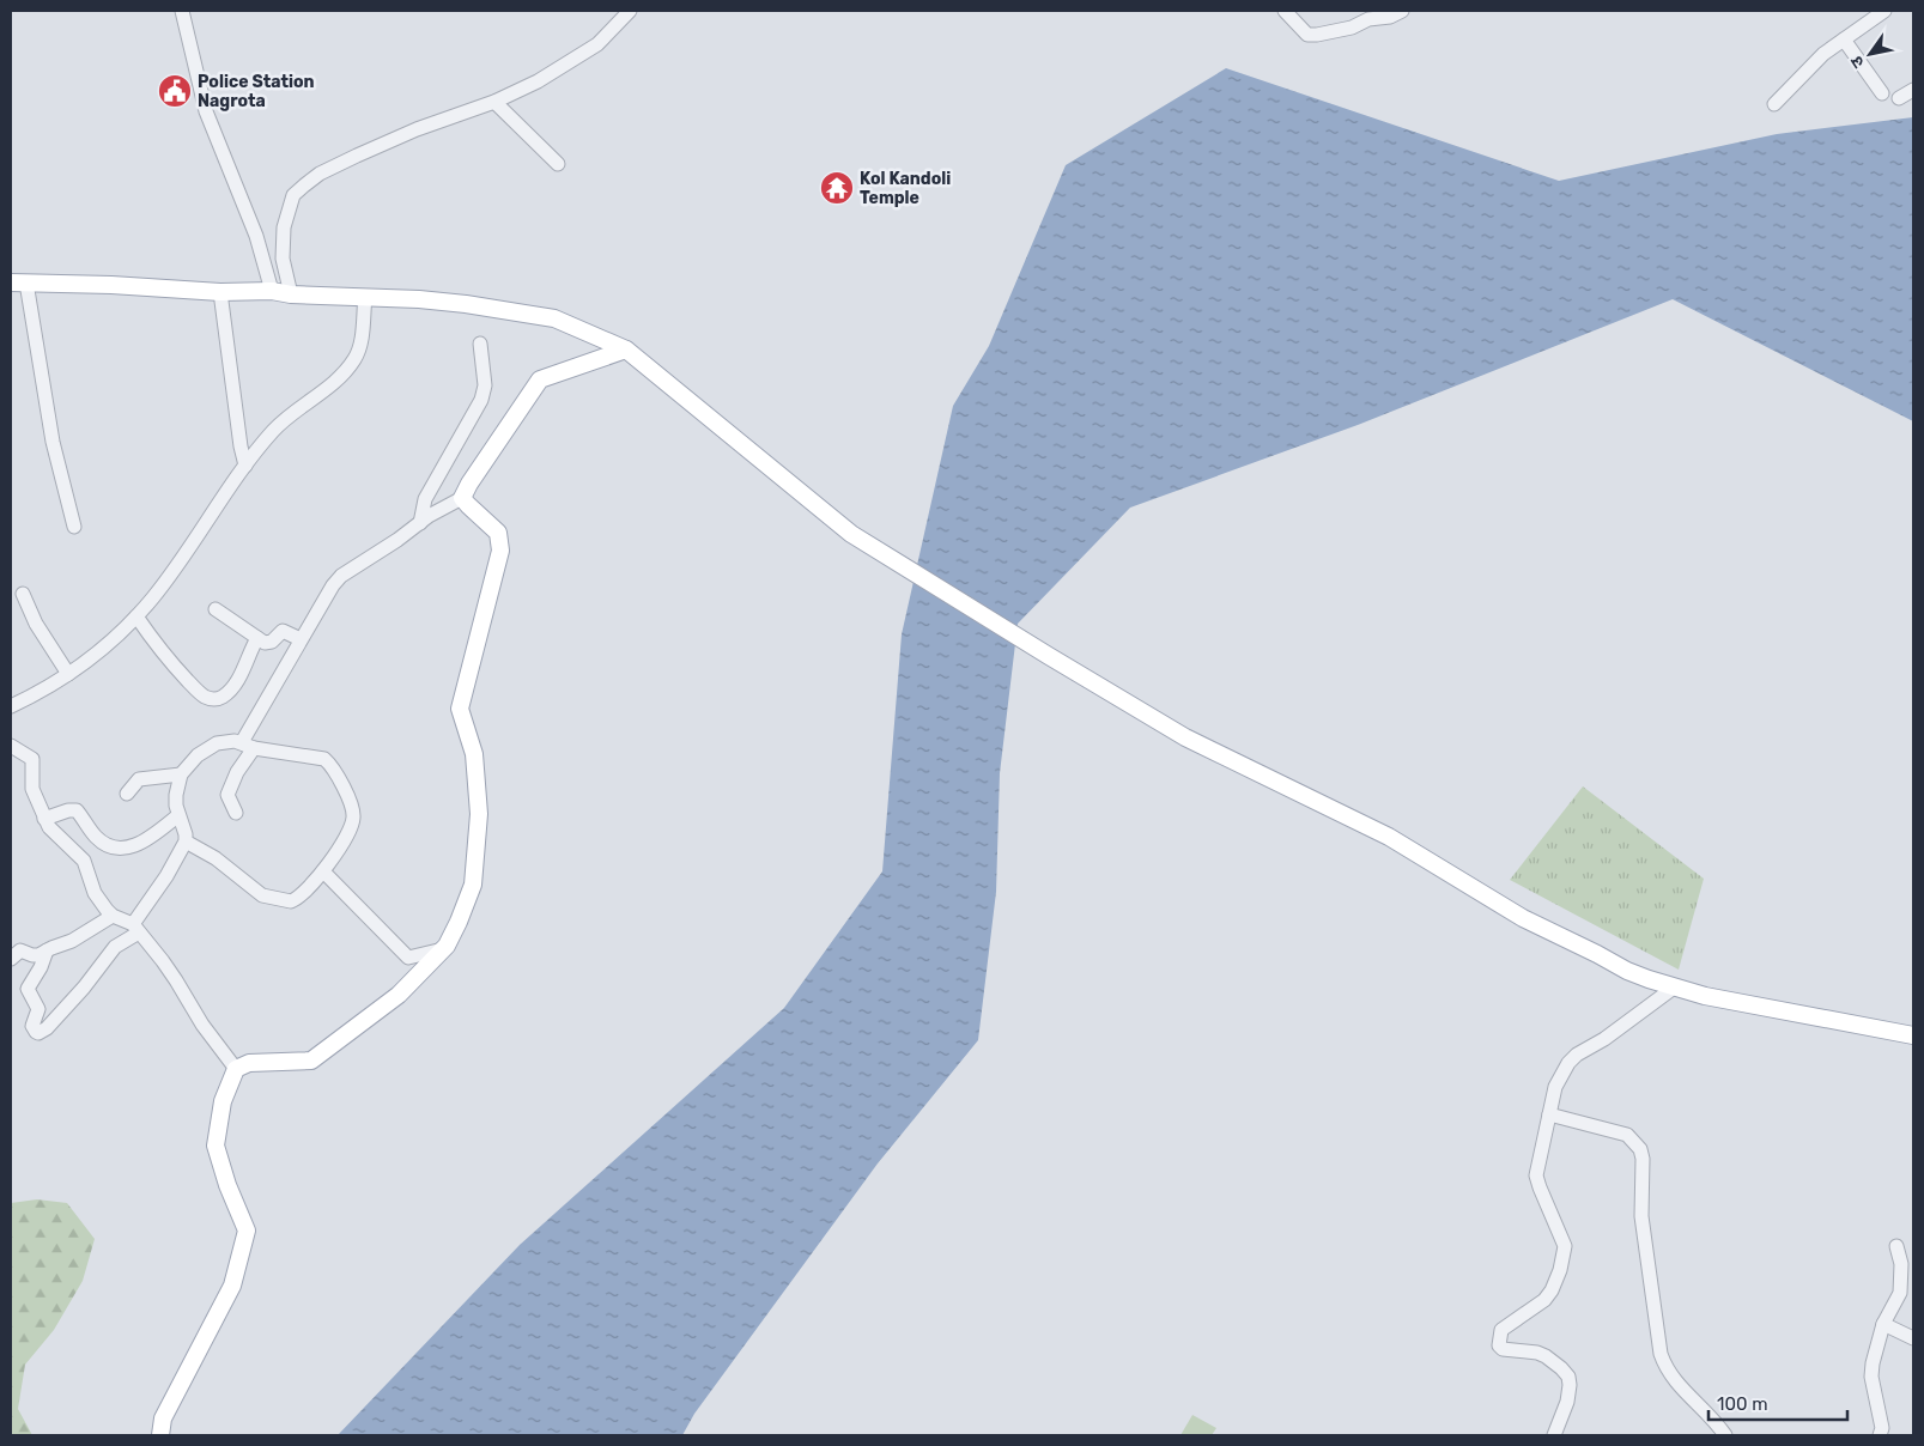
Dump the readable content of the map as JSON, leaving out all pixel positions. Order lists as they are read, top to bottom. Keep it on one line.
{"places":{"public building":["Police Station Nagrota"],"temple":["Kol Kandoli Temple"]},"scale_bar":"100 m","north":"bottom left"}
